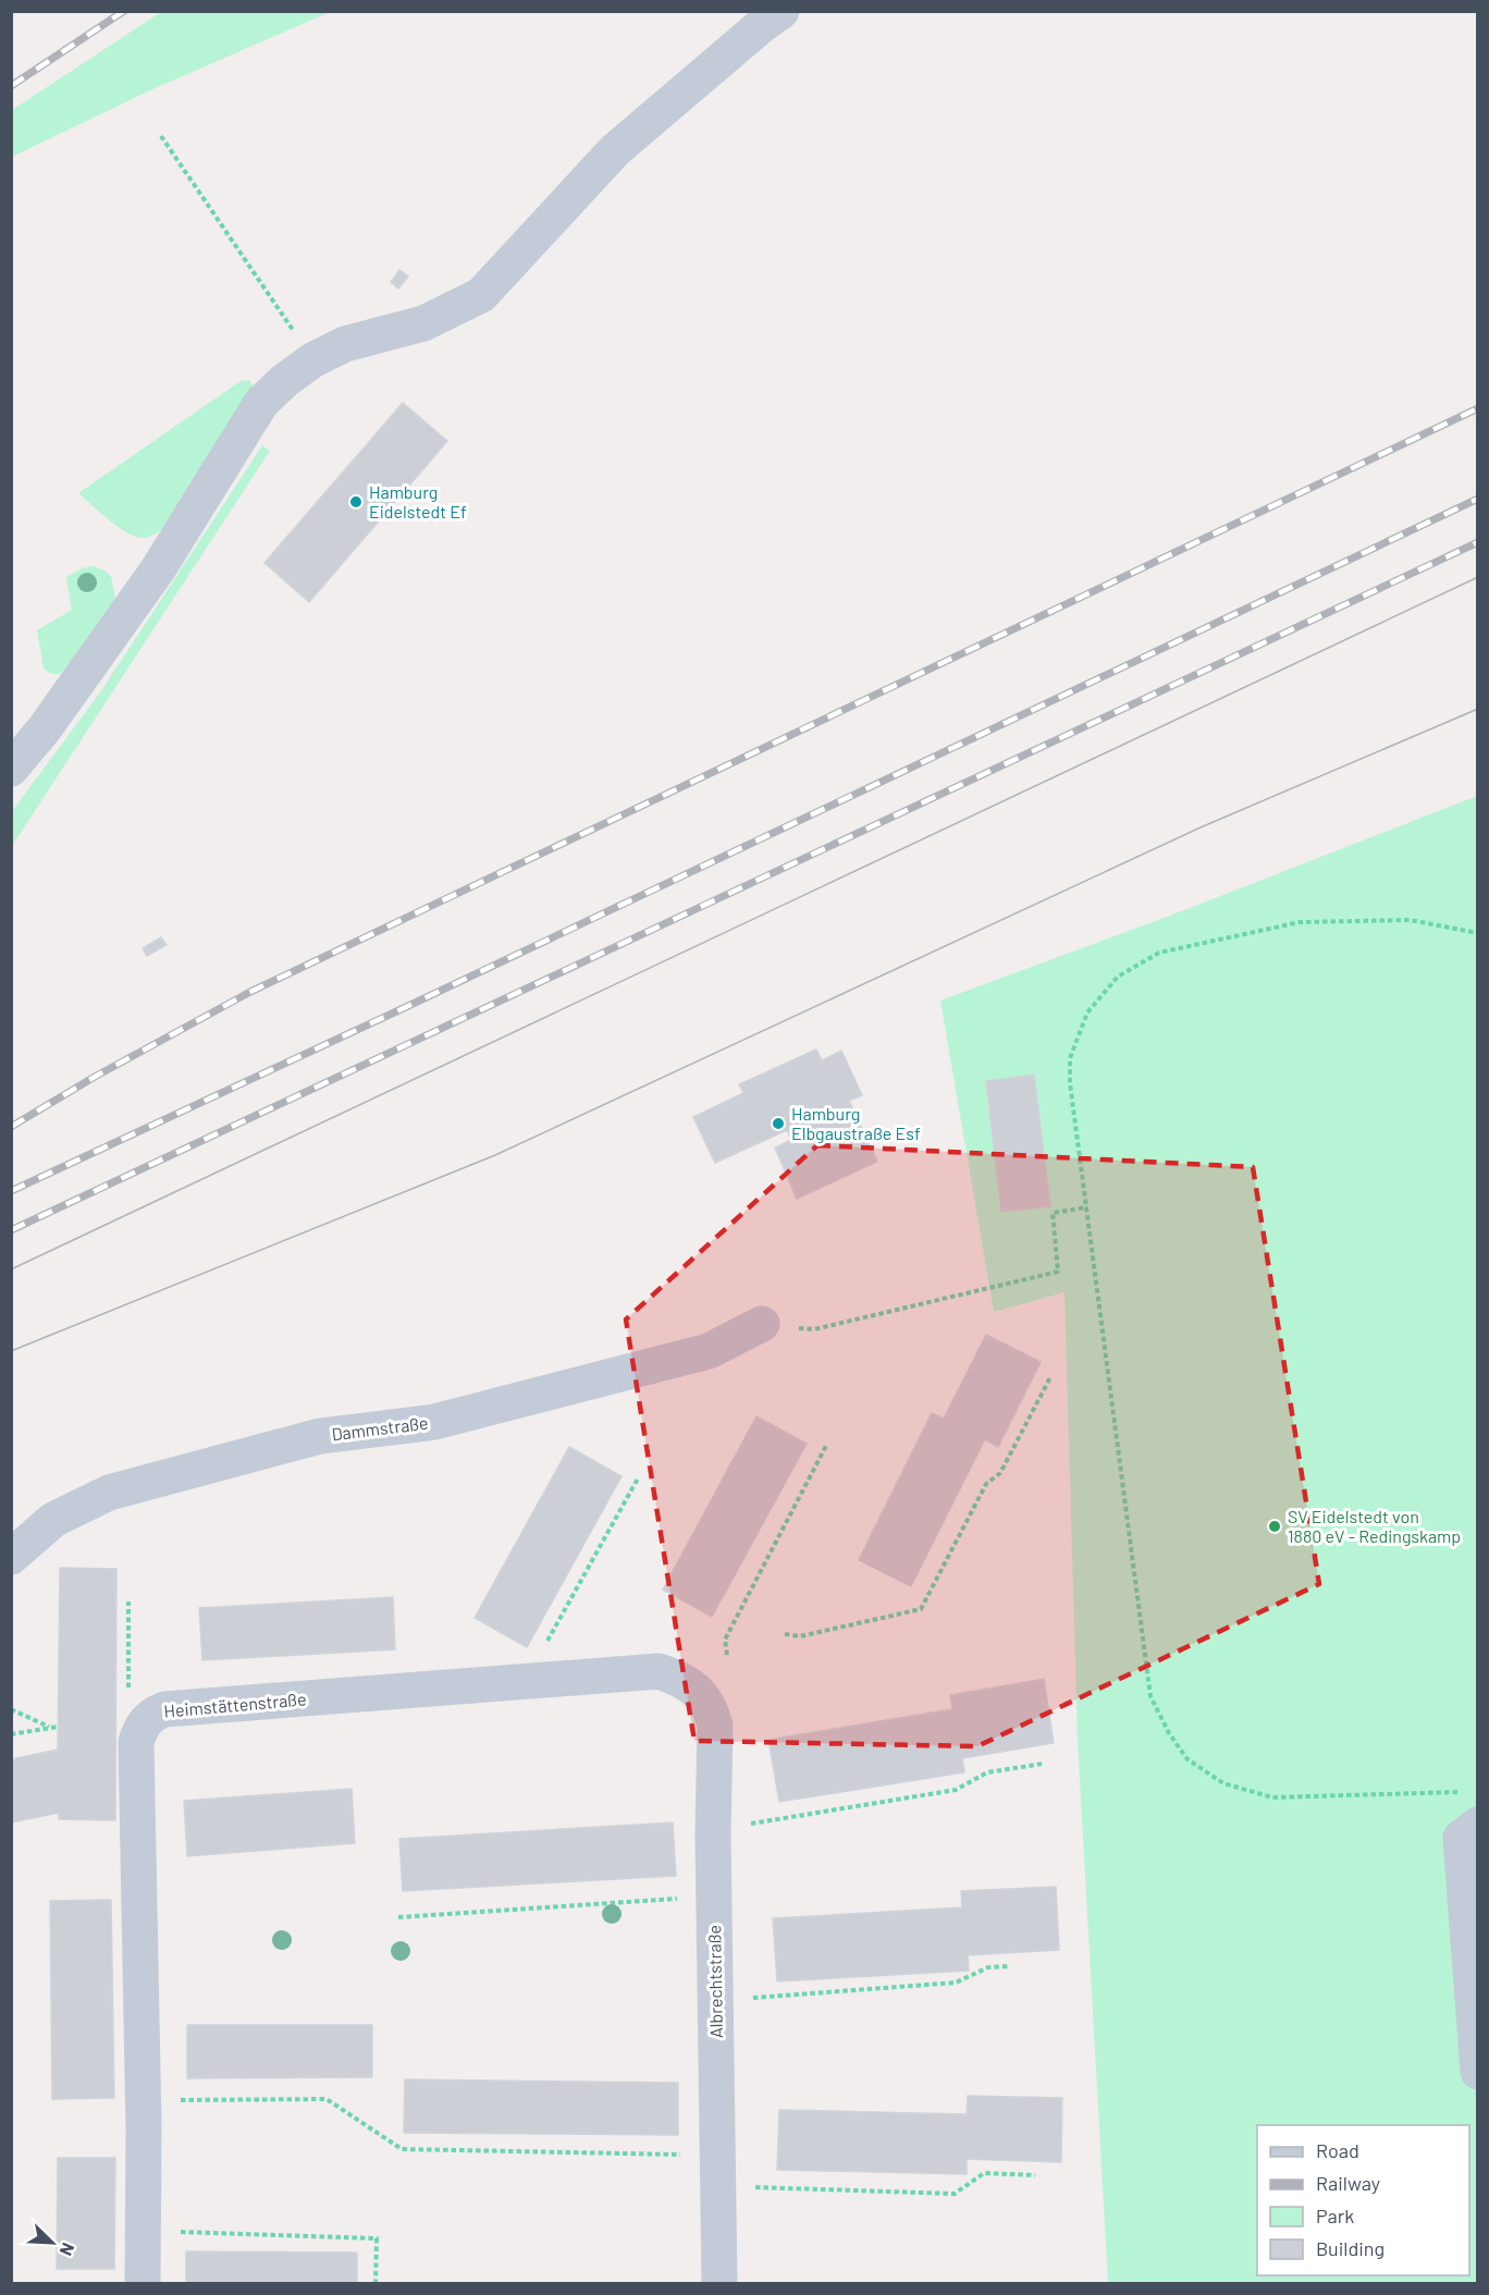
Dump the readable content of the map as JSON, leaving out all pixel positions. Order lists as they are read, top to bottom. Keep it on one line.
{"streets":{"street":["Dammstraße","Heimstättenstraße","Albrechtstraße"]},"crossings":[["Heimstättenstraße","Albrechtstraße"]],"places":["Hamburg Eidelstedt Ef","Hamburg Elbgaustraße Esf","SV Eidelstedt von 1880 eV - Redingskamp"],"legend":["Road","Railway","Park","Building"],"north":"bottom right"}
